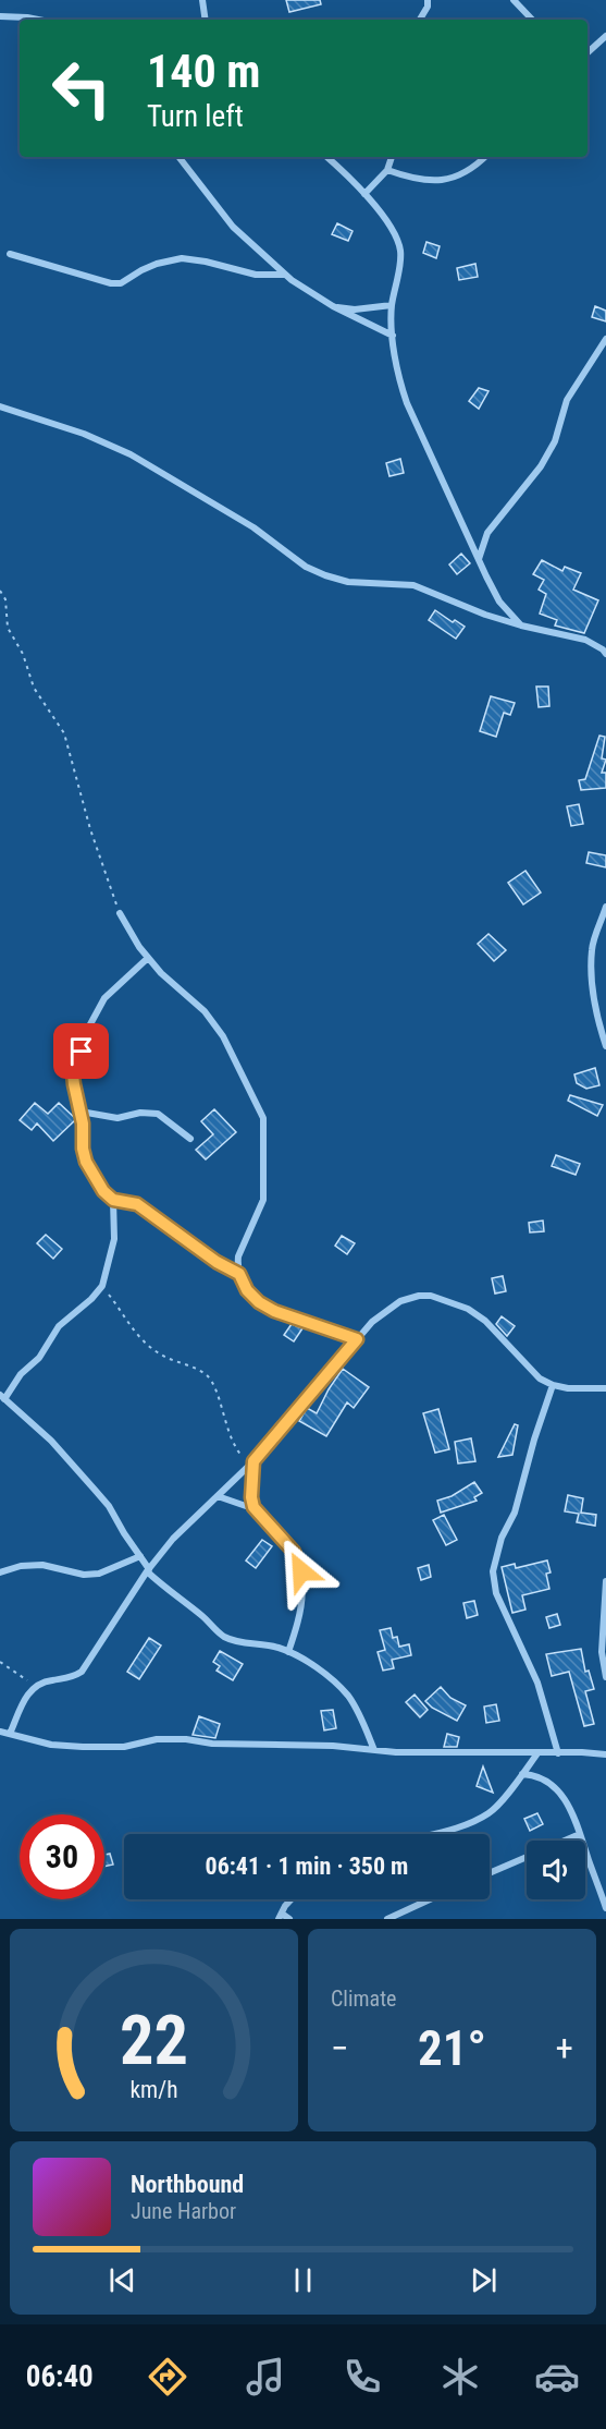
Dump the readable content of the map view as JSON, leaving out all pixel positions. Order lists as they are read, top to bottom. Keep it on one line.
{"page":{"turn":["140 m","Turn left"],"limit":"30","trip":"06:41 · 1 min · 350 m","tile":"Climate","heat":["−","21°","+"],"song":["Northbound","June Harbor"],"tabs":"06:40","gauge":["22","km/h"]}}
